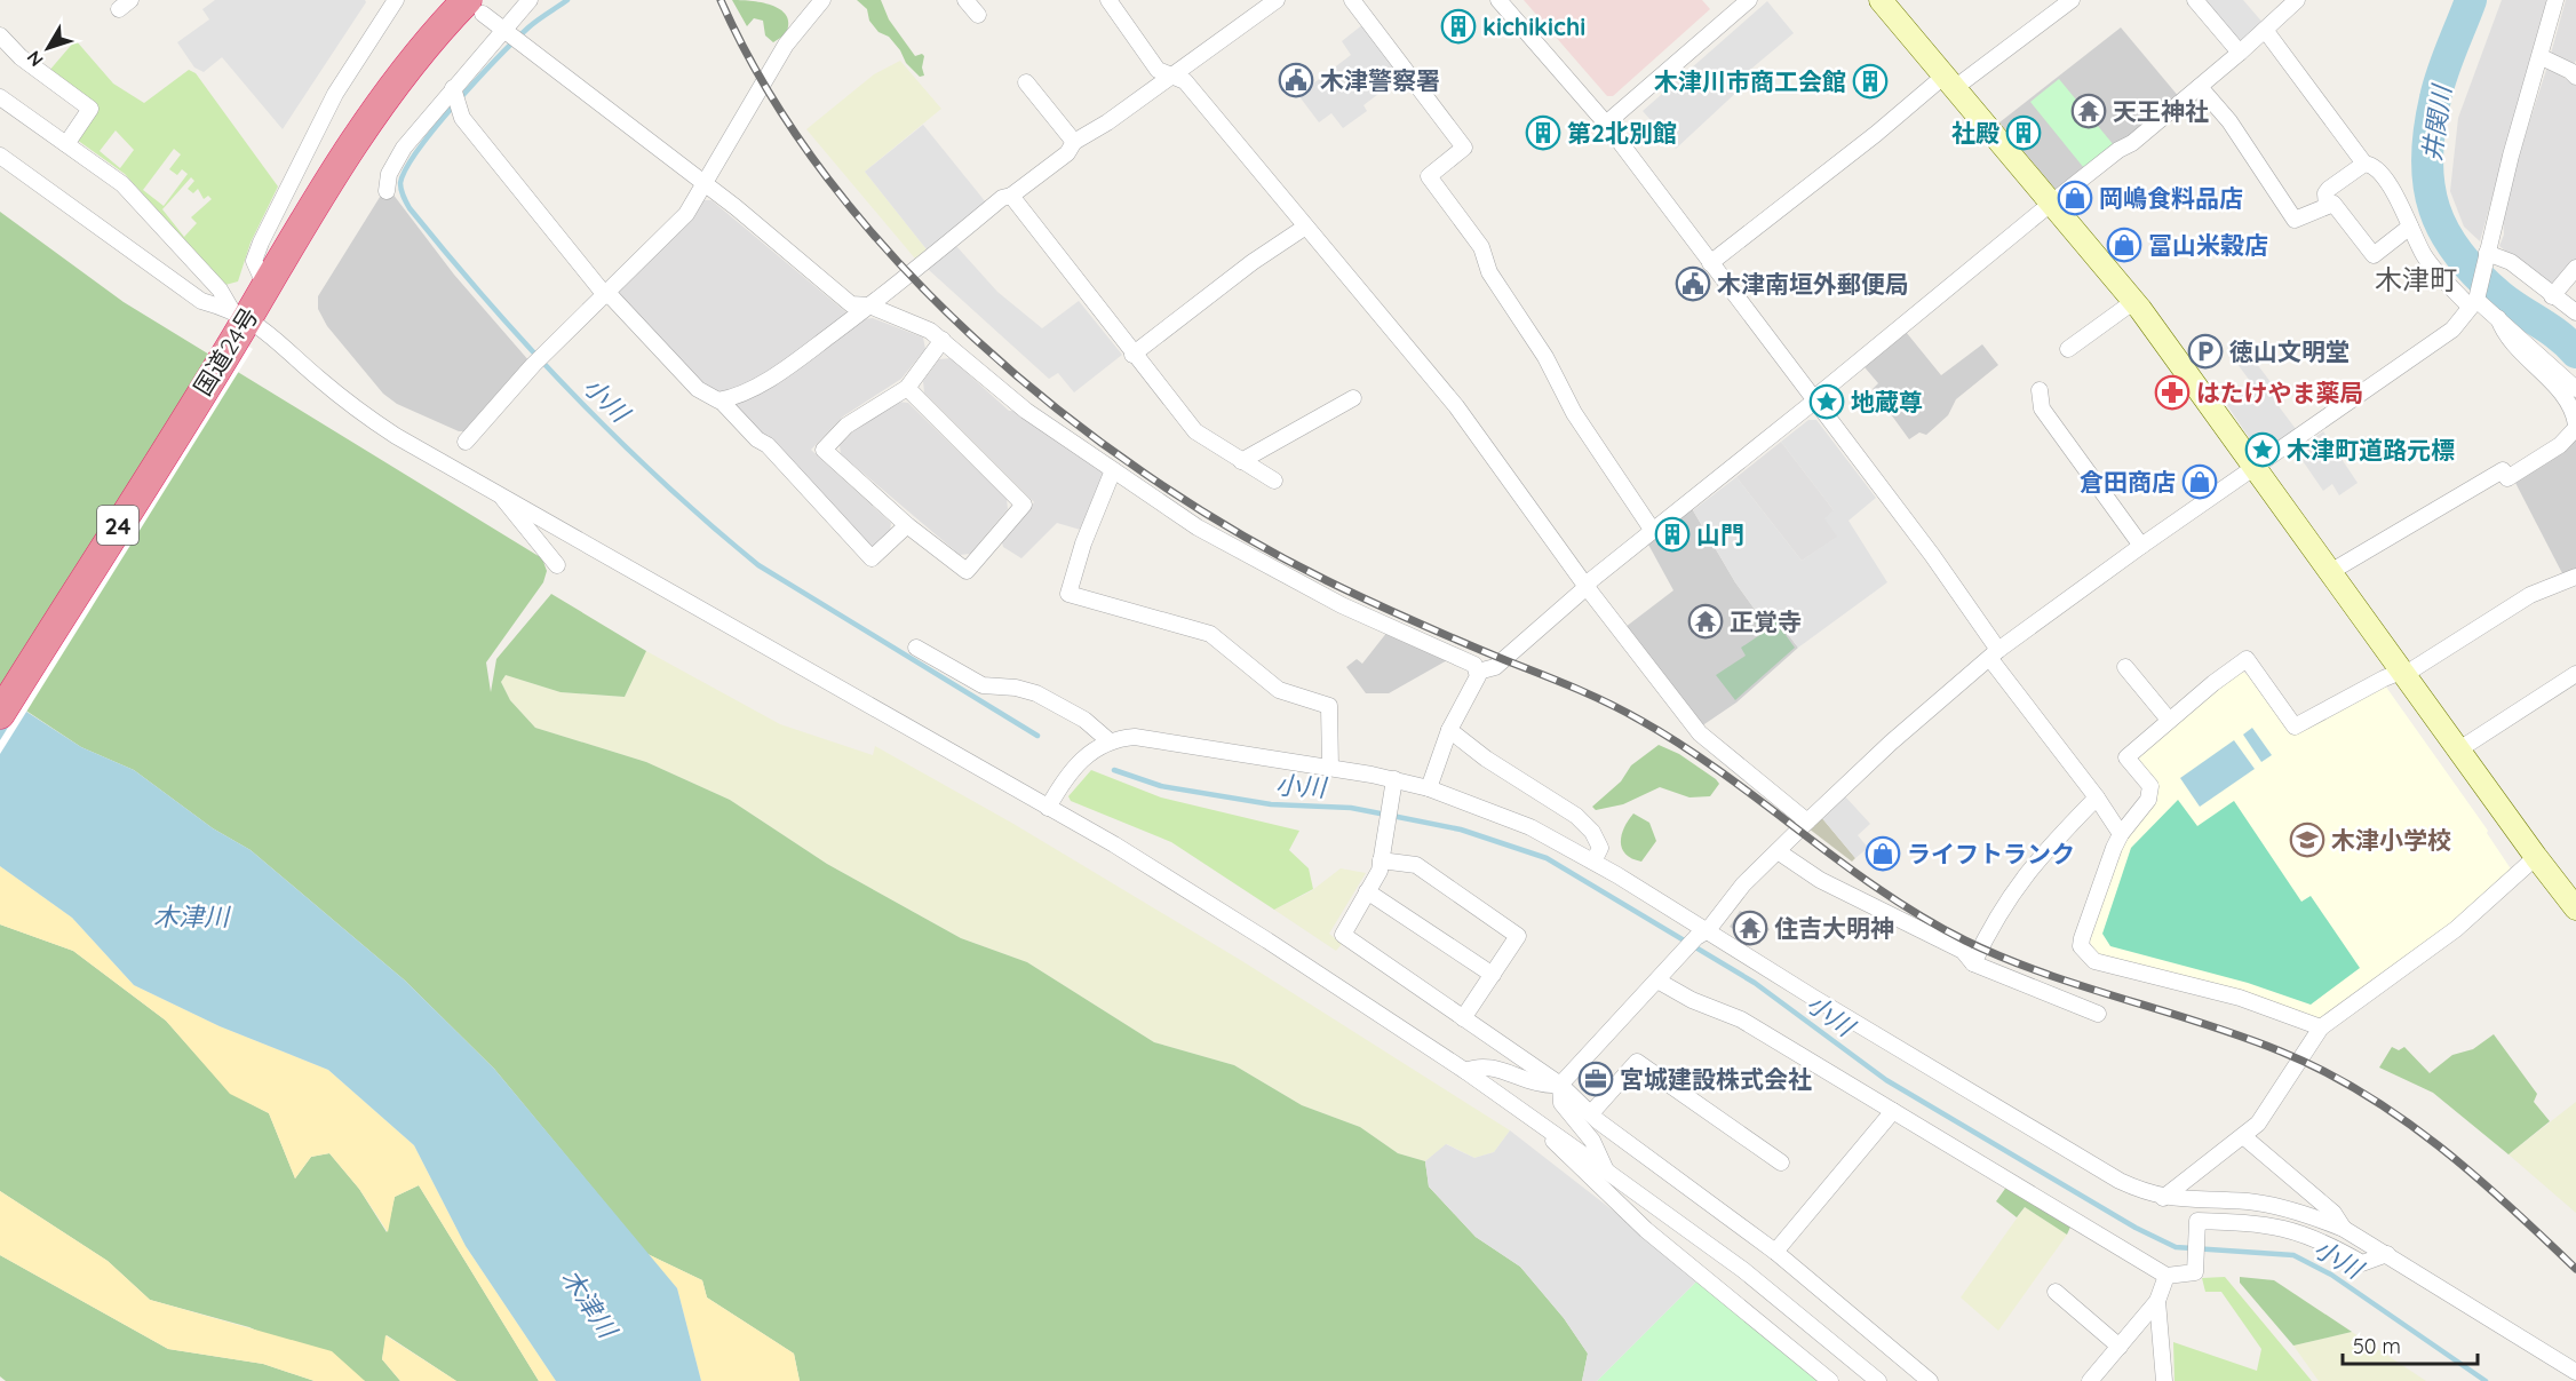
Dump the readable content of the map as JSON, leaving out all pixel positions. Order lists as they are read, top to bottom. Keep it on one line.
{"streets":{"highway":["国道24号","24"]},"districts":["木津町"],"water":["井関川","小川","木津川"],"places":{"building":["kichikichi","木津川市商工会館","第2北別館","社殿","山門"],"public building":["木津警察署","木津南垣外郵便局"],"temple":["天王神社","正覚寺","住吉大明神"],"shop":["岡嶋食料品店","冨山米穀店","倉田商店","ライフトランク"],"parking":["徳山文明堂"],"pharmacy":["はたけやま薬局"],"place":["地蔵尊","木津町道路元標"],"school or university":["木津小学校"],"office":["宮城建設株式会社"]},"scale_bar":"50 m","north":"bottom left"}
